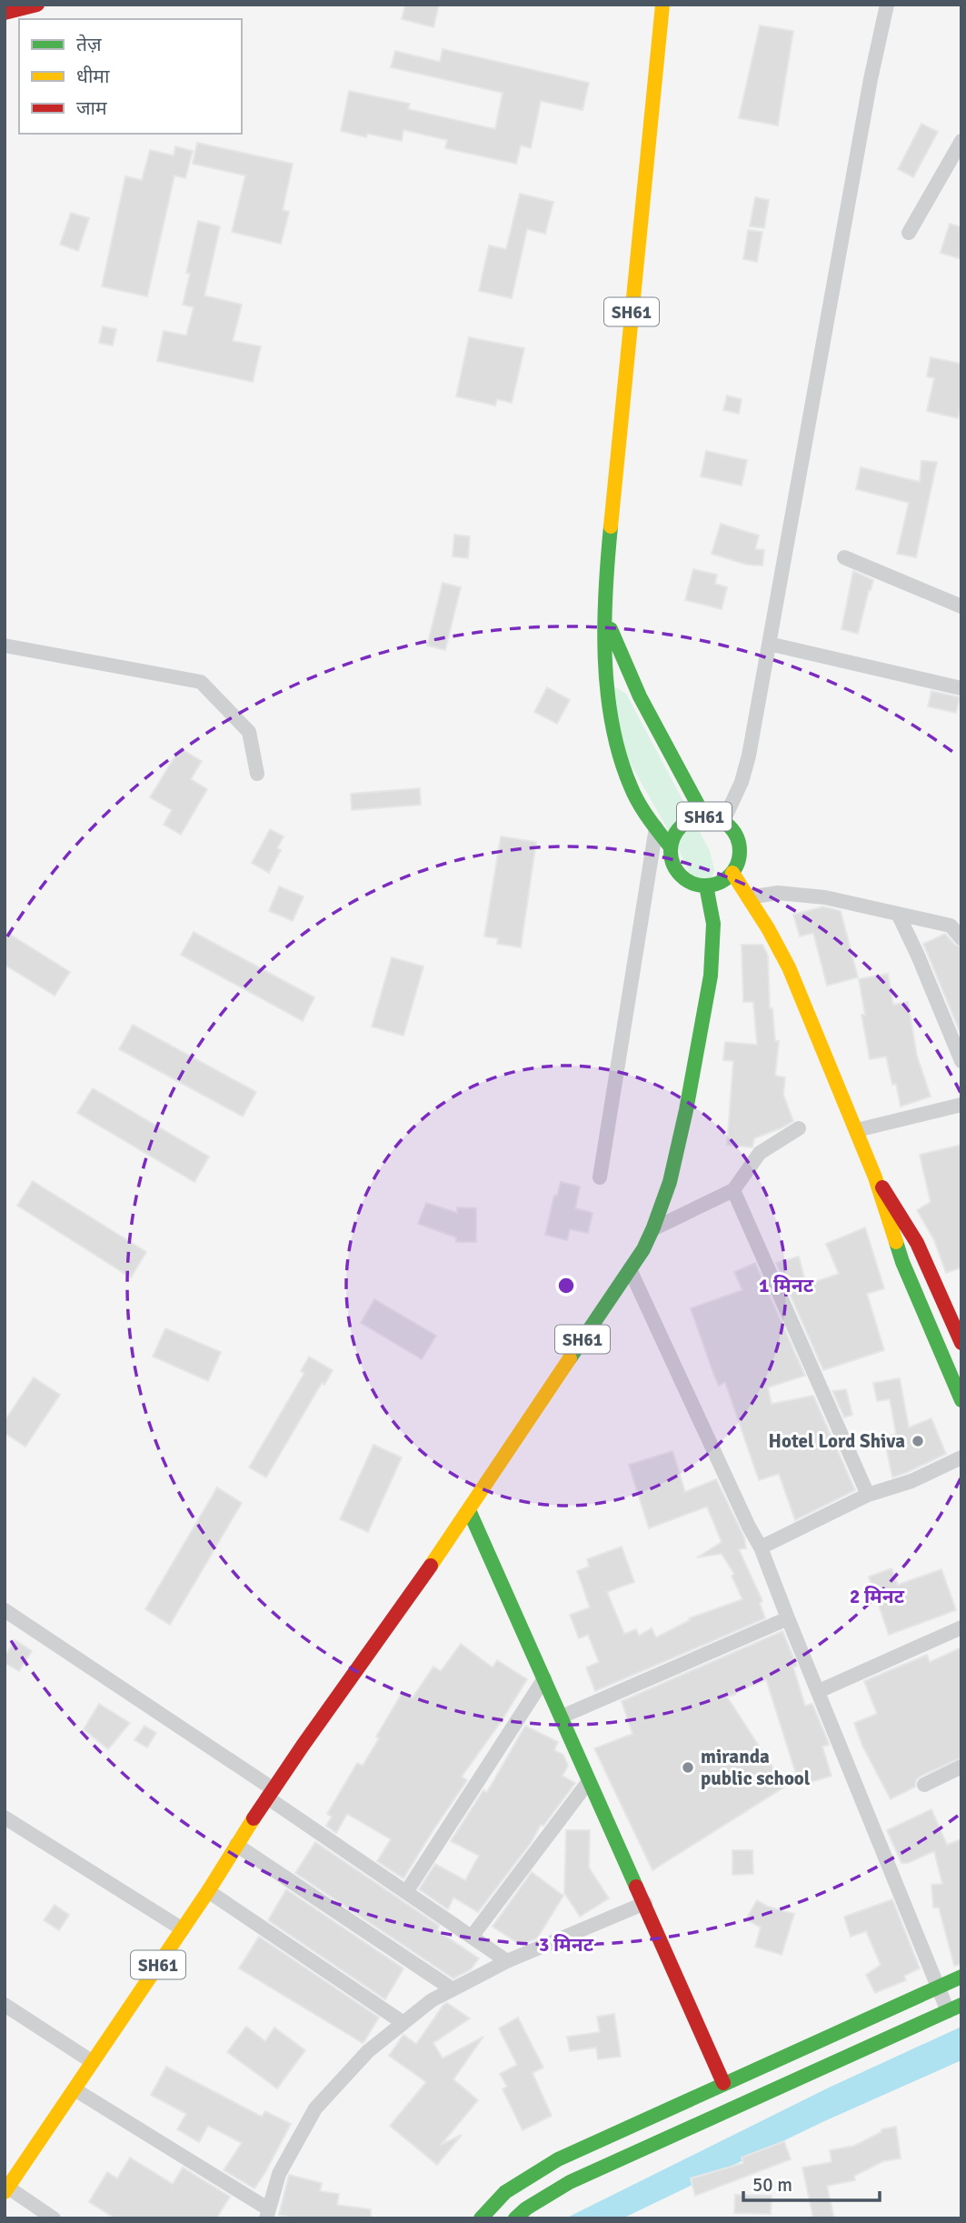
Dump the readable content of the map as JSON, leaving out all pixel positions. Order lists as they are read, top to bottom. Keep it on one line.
{"streets":{"main road":["SH61"]},"places":["Hotel Lord Shiva","miranda public school"],"legend":["तेज़","धीमा","जाम"],"scale_bar":"50 m","rings":["1 मिनट","2 मिनट","3 मिनट"]}
